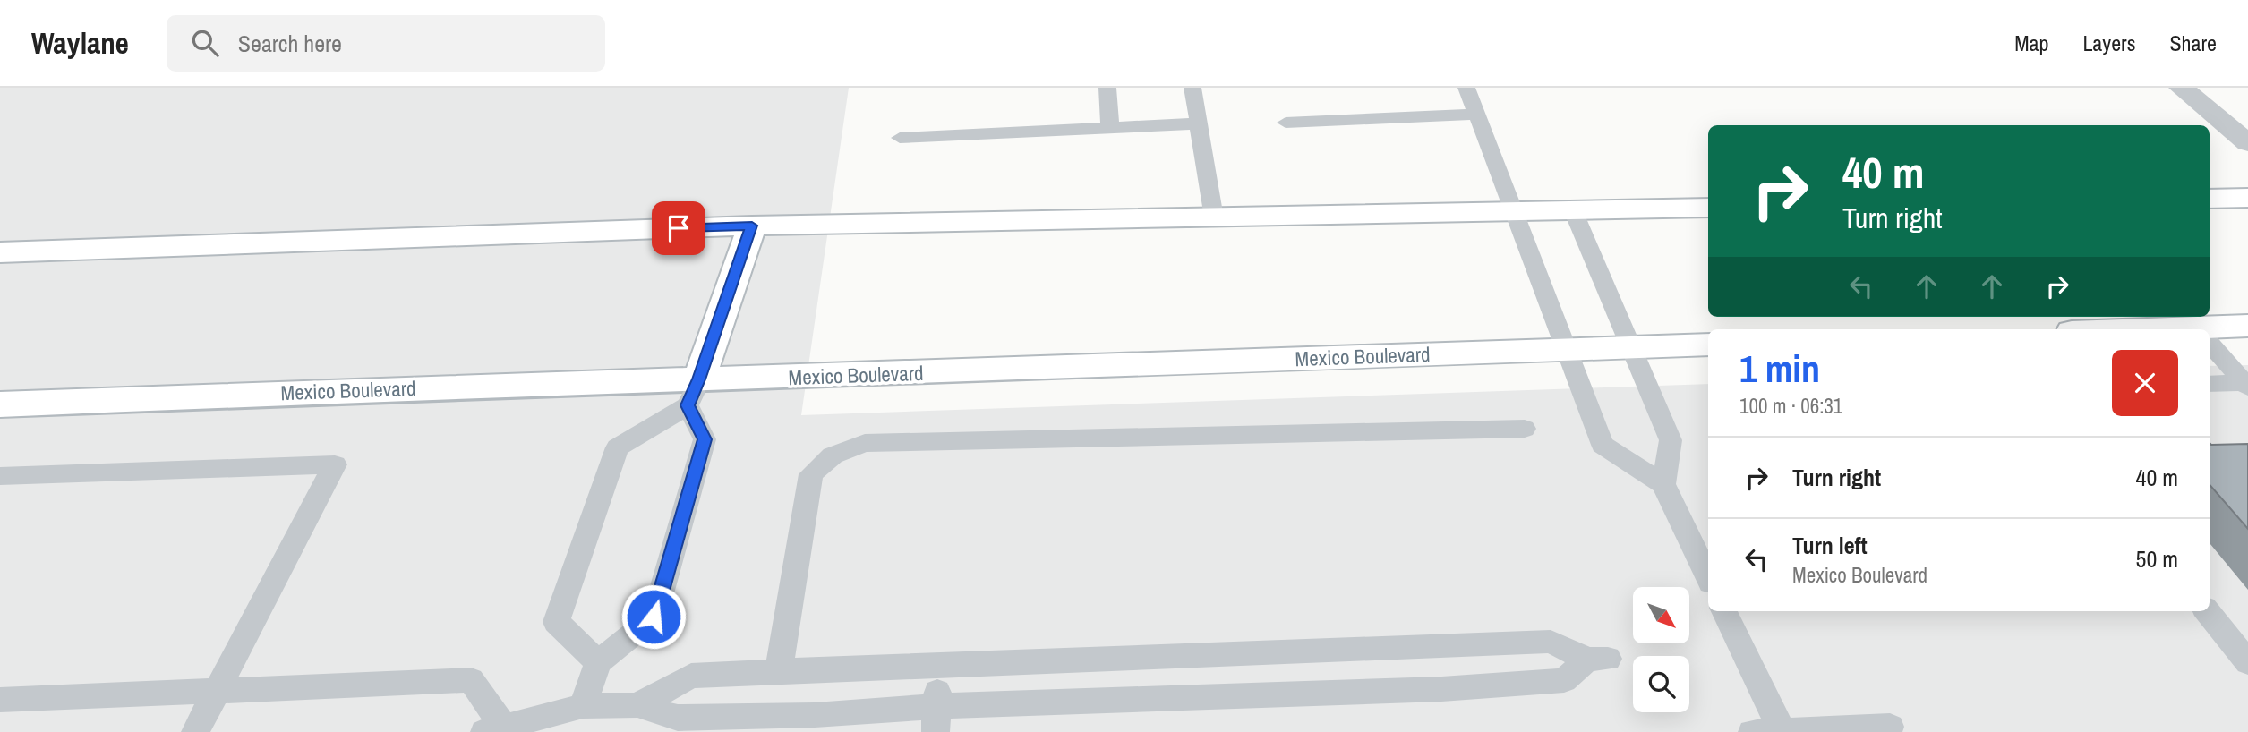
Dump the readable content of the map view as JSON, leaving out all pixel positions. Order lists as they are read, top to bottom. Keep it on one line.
{"streets":{"main road":["Mexico Boulevard"]},"north":"bottom right","page":{"header":"Waylane","search":"Search here","nav":["Map","Layers","Share"],"turn":["40 m","Turn right"],"heading":["1 min","100 m · 06:31"],"list":[{"name":"Turn right","value":"40 m"},{"name":"Turn left","note":"Mexico Boulevard","value":"50 m"}]}}
